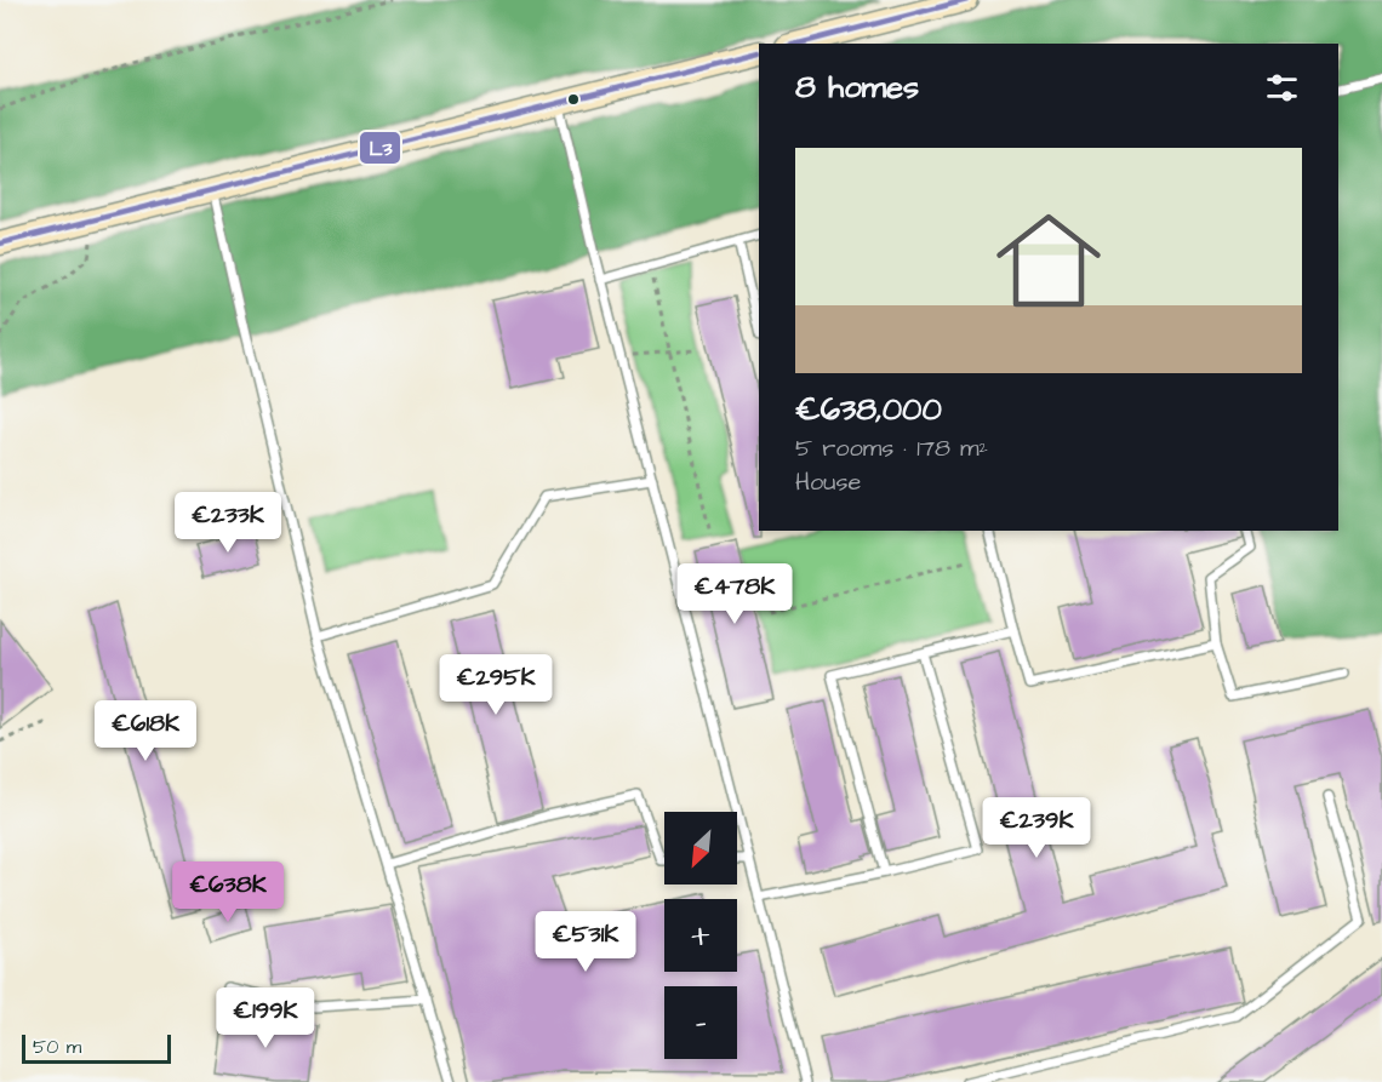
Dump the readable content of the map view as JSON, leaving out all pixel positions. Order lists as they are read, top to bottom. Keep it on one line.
{"lines":["transit line L3"],"scale_bar":"50 m","north":"bottom left","page":{"heading":"8 homes","list":[{"name":"€638,000","note":"5 rooms · 178 m² · House"}],"price":["€233K","€478K","€295K","€618K","€239K","€638K","€531K","€199K"],"map_buttons":["+","−"],"scale":"50 m"}}
